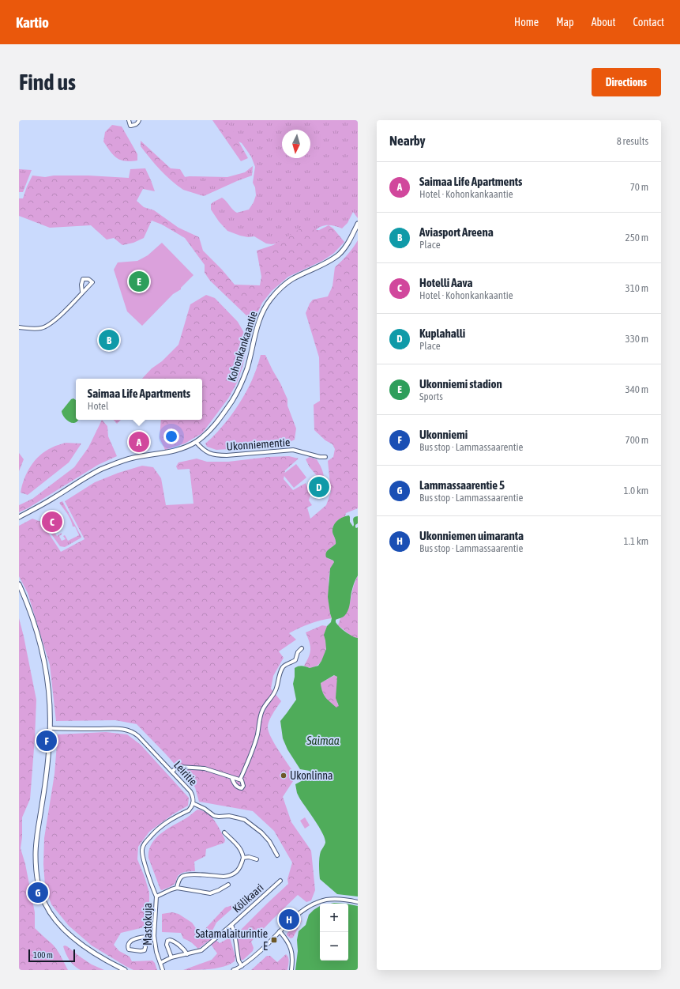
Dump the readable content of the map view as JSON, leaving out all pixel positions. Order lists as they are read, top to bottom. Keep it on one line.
{"streets":{"street":["Kohonkankaantie","Ukonniementie","Leiritie","Kölikaari","Mastokuja"]},"crossings":[["Kohonkankaantie","Ukonniementie"],["Leiritie","Mastokuja"]],"water":["Saimaa"],"places":{"other":["Ukonlinna"],"transit":["Satamalaiturintie E"]},"scale_bar":"100 m","north":"bottom","page":{"header":"Kartio","nav":["Home","Map","About","Contact"],"buttons":"Directions","title":"Find us","heading":["Nearby","8 results"],"list":[{"mark":"A","name":"Saimaa Life Apartments","note":"Hotel · Kohonkankaantie","value":"70 m"},{"mark":"B","name":"Aviasport Areena","note":"Place","value":"250 m"},{"mark":"C","name":"Hotelli Aava","note":"Hotel · Kohonkankaantie","value":"310 m"},{"mark":"D","name":"Kuplahalli","note":"Place","value":"330 m"},{"mark":"E","name":"Ukonniemi stadion","note":"Sports","value":"340 m"},{"mark":"F","name":"Ukonniemi","note":"Bus stop · Lammassaarentie","value":"700 m"},{"mark":"G","name":"Lammassaarentie 5","note":"Bus stop · Lammassaarentie","value":"1.0 km"},{"mark":"H","name":"Ukonniemen uimaranta","note":"Bus stop · Lammassaarentie","value":"1.1 km"}],"pins":["E","B","A","D","C","F","G","H"],"popup":["Saimaa Life Apartments","Hotel"],"map_buttons":["+","−"],"scale":"100 m"}}
